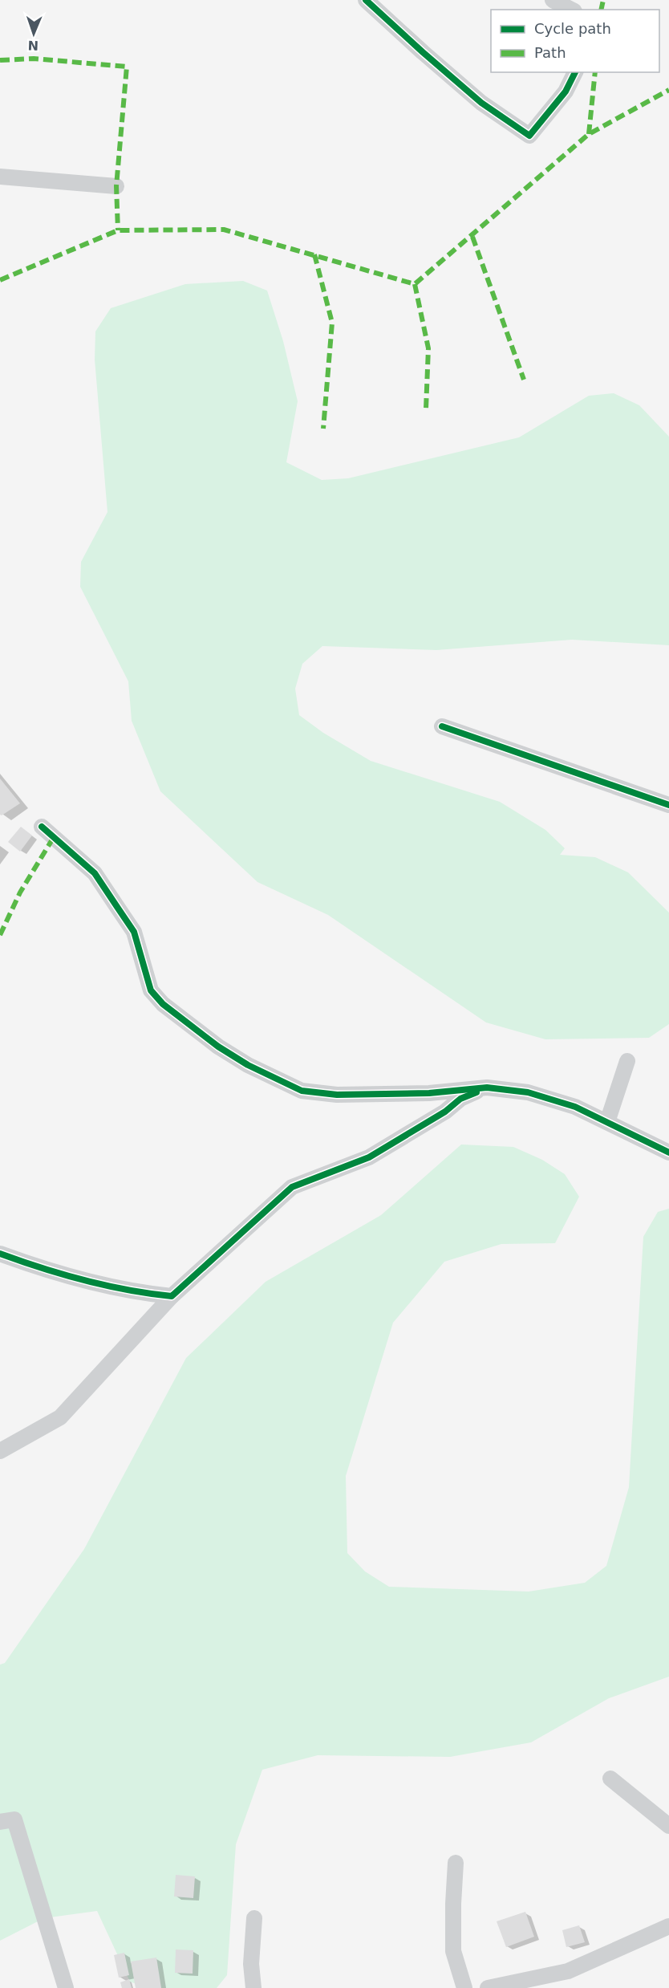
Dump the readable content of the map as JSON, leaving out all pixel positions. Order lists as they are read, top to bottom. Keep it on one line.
{"legend":["Cycle path","Path"],"north":"bottom"}
